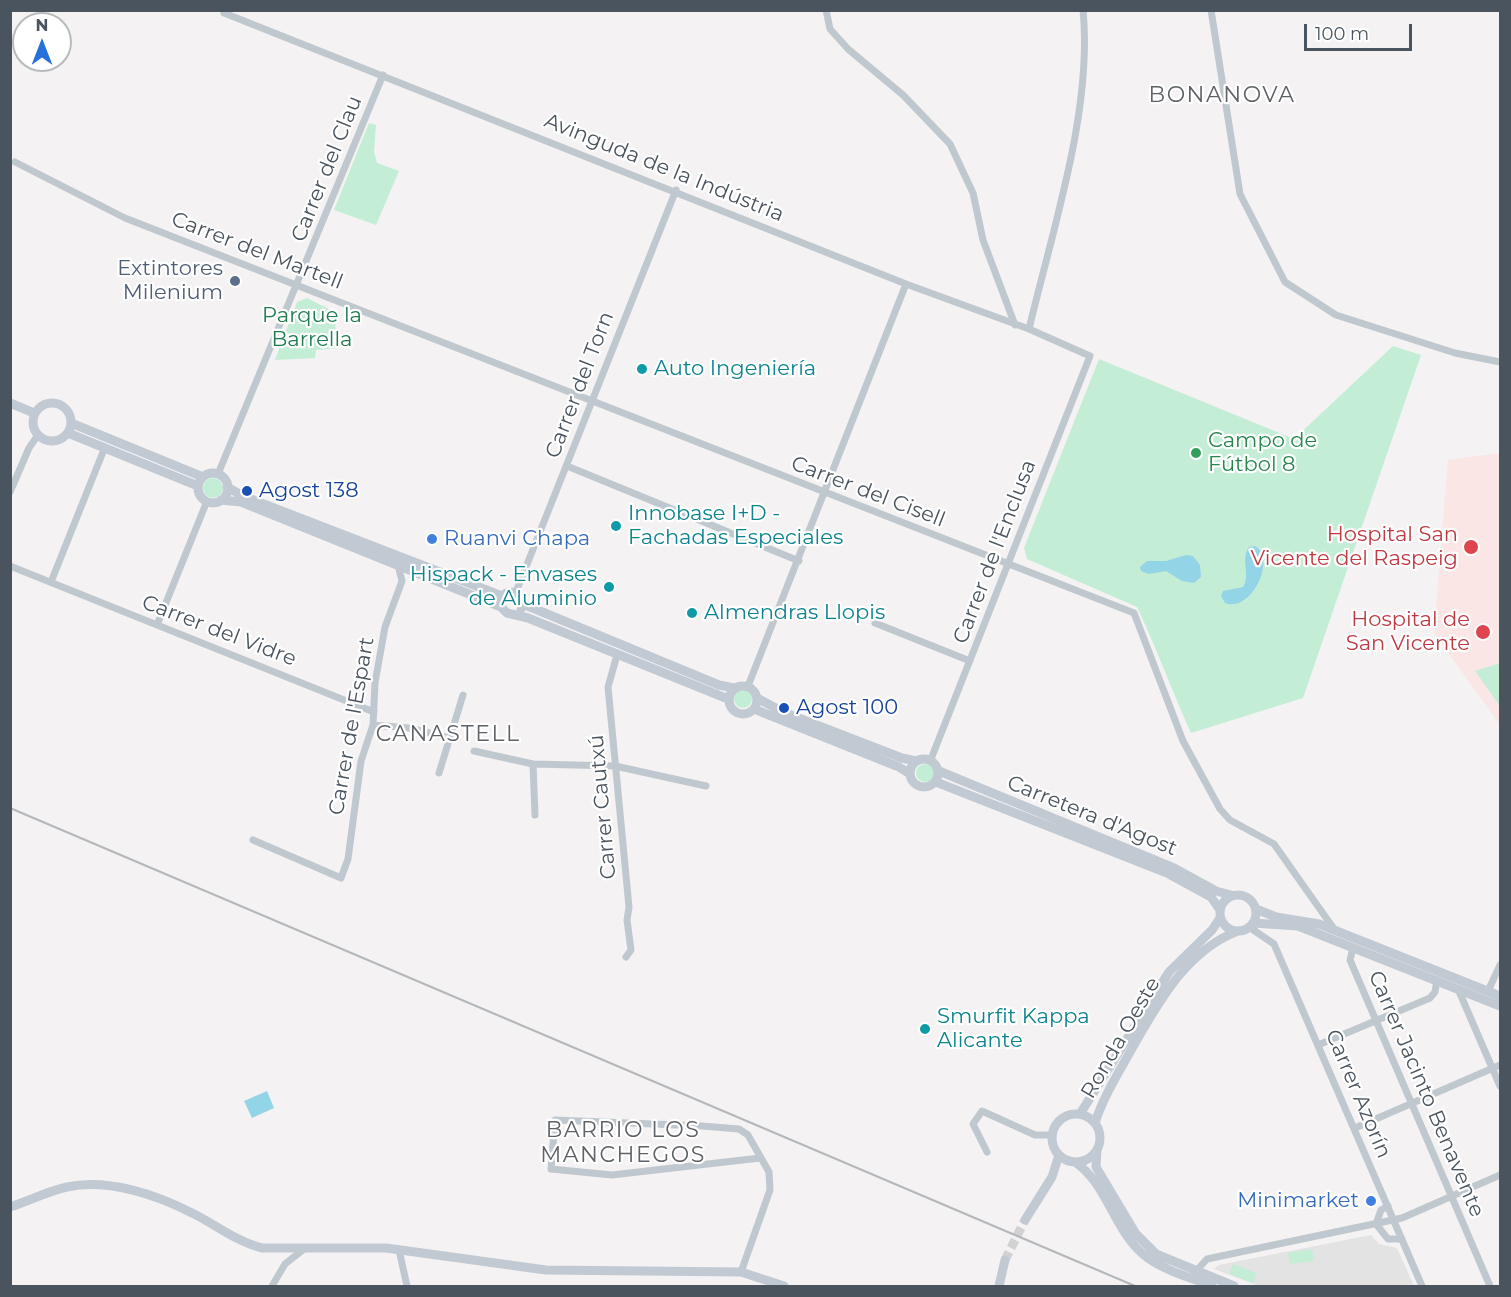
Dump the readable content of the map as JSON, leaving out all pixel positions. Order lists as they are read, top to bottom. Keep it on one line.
{"streets":{"main road":["Carretera d'Agost","Ronda Oeste"],"street":["Avinguda de la Indústria","Carrer del Clau","Carrer del Martell","Carrer del Torn","Carrer del Cisell","Carrer de l'Enclusa","Carrer del Vidre","Carrer de l'Espart","Carrer Cautxú","Carrer Azorín","Carrer Jacinto Benavente"]},"crossings":[["Avinguda de la Indústria","Carrer del Clau"],["Avinguda de la Indústria","Carrer del Torn"],["Avinguda de la Indústria","Carrer de l'Enclusa"],["Carrer del Clau","Carrer del Martell"],["Carrer del Martell","Carrer del Torn"],["Carrer del Martell","Carrer del Cisell"],["Carrer del Torn","Carrer del Cisell"],["Carrer del Cisell","Carrer de l'Enclusa"],["Carrer de l'Enclusa","Carretera d'Agost"],["Carrer del Vidre","Carrer de l'Espart"],["Carretera d'Agost","Ronda Oeste"],["Carretera d'Agost","Carrer Azorín"],["Ronda Oeste","Carrer Azorín"]],"districts":["BONANOVA","CANASTELL","BARRIO LOS MANCHEGOS"],"parks":["Parque la Barrella"],"places":["Extintores Milenium","Auto Ingeniería","Campo de Fútbol 8","Agost 138","Innobase I+D - Fachadas Especiales","Ruanvi Chapa","Hospital San Vicente del Raspeig","Hispack - Envases de Aluminio","Almendras Llopis","Hospital de San Vicente","Agost 100","Smurfit Kappa Alicante","Minimarket"],"scale_bar":"100 m","north":"top"}
